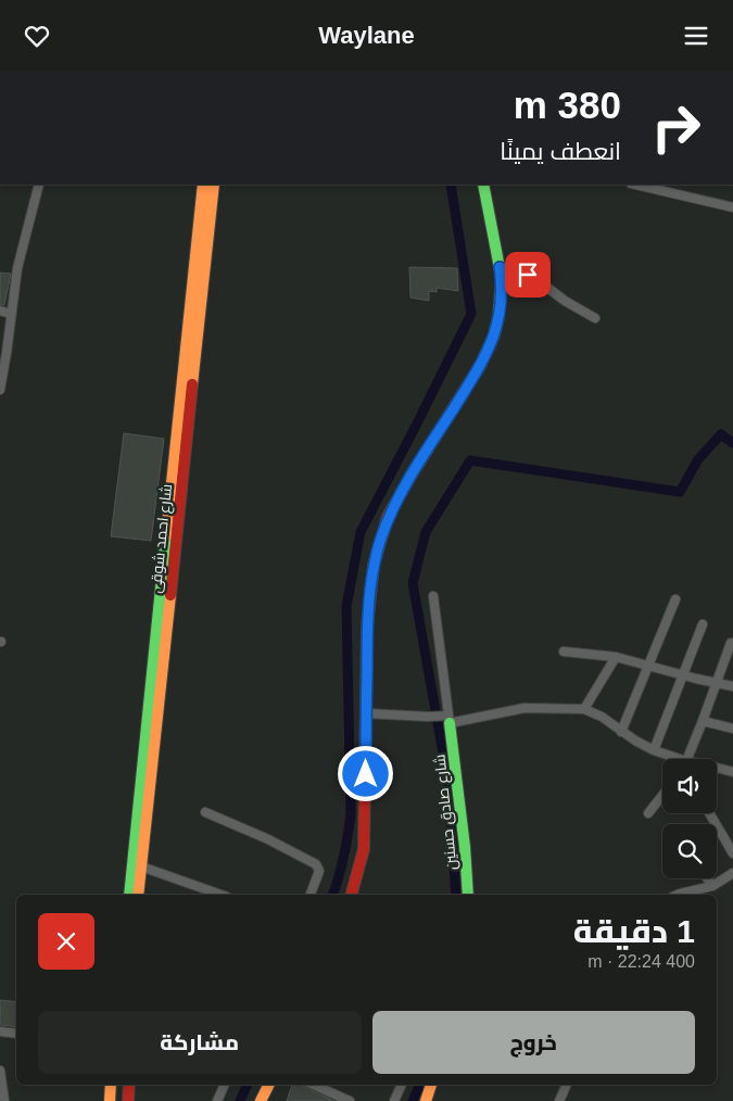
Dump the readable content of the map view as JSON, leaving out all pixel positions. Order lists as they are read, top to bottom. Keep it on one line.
{"streets":{"main road":["شارع احمد شوقى","شارع صادق حسنين"]},"page":{"header":"Waylane","turn":["380 m","انعطف يمينًا"],"heading":["1 دقيقة","400 m · 22:24"],"buttons":["خروج","مشاركة"]}}
